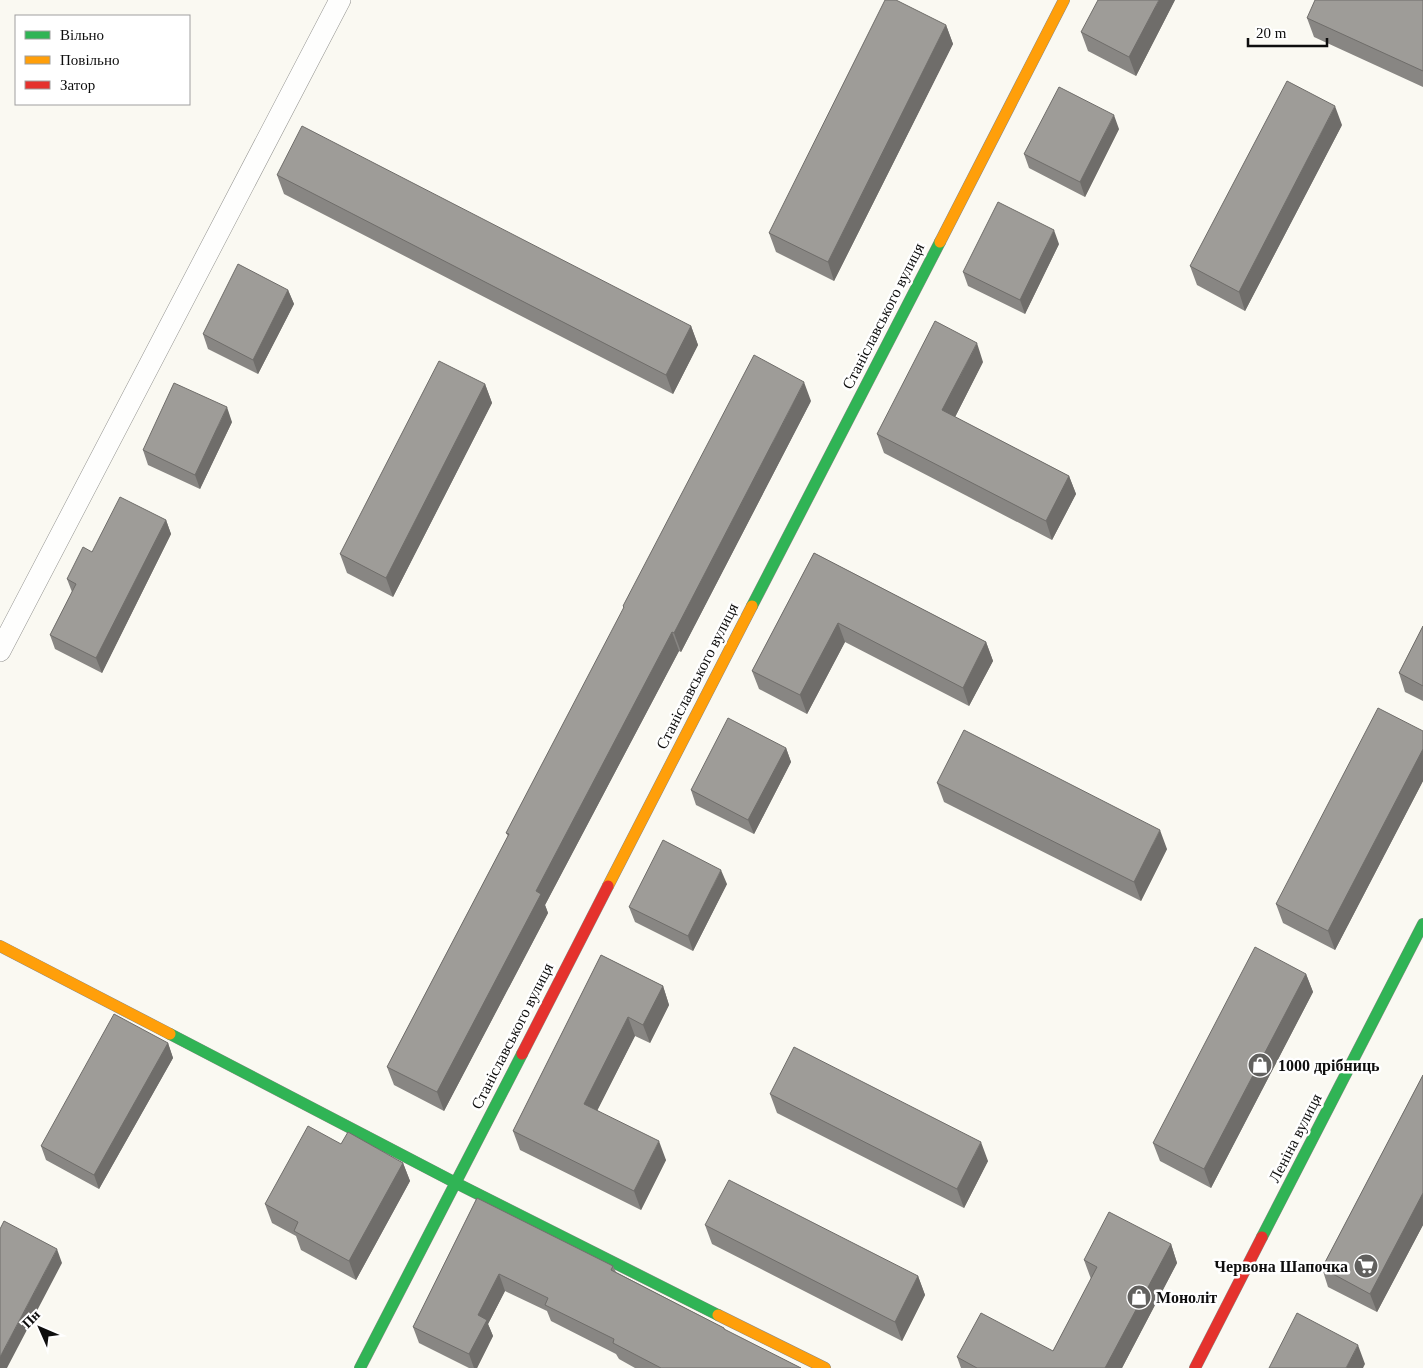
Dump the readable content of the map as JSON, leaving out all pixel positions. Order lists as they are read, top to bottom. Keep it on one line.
{"streets":{"street":["Станіславського вулиця","Леніна вулиця"]},"places":{"shop":["1000 дрібниць","Моноліт"],"supermarket":["Червона Шапочка"]},"legend":["Вільно","Повільно","Затор"],"scale_bar":"20 m","north":"top left"}
